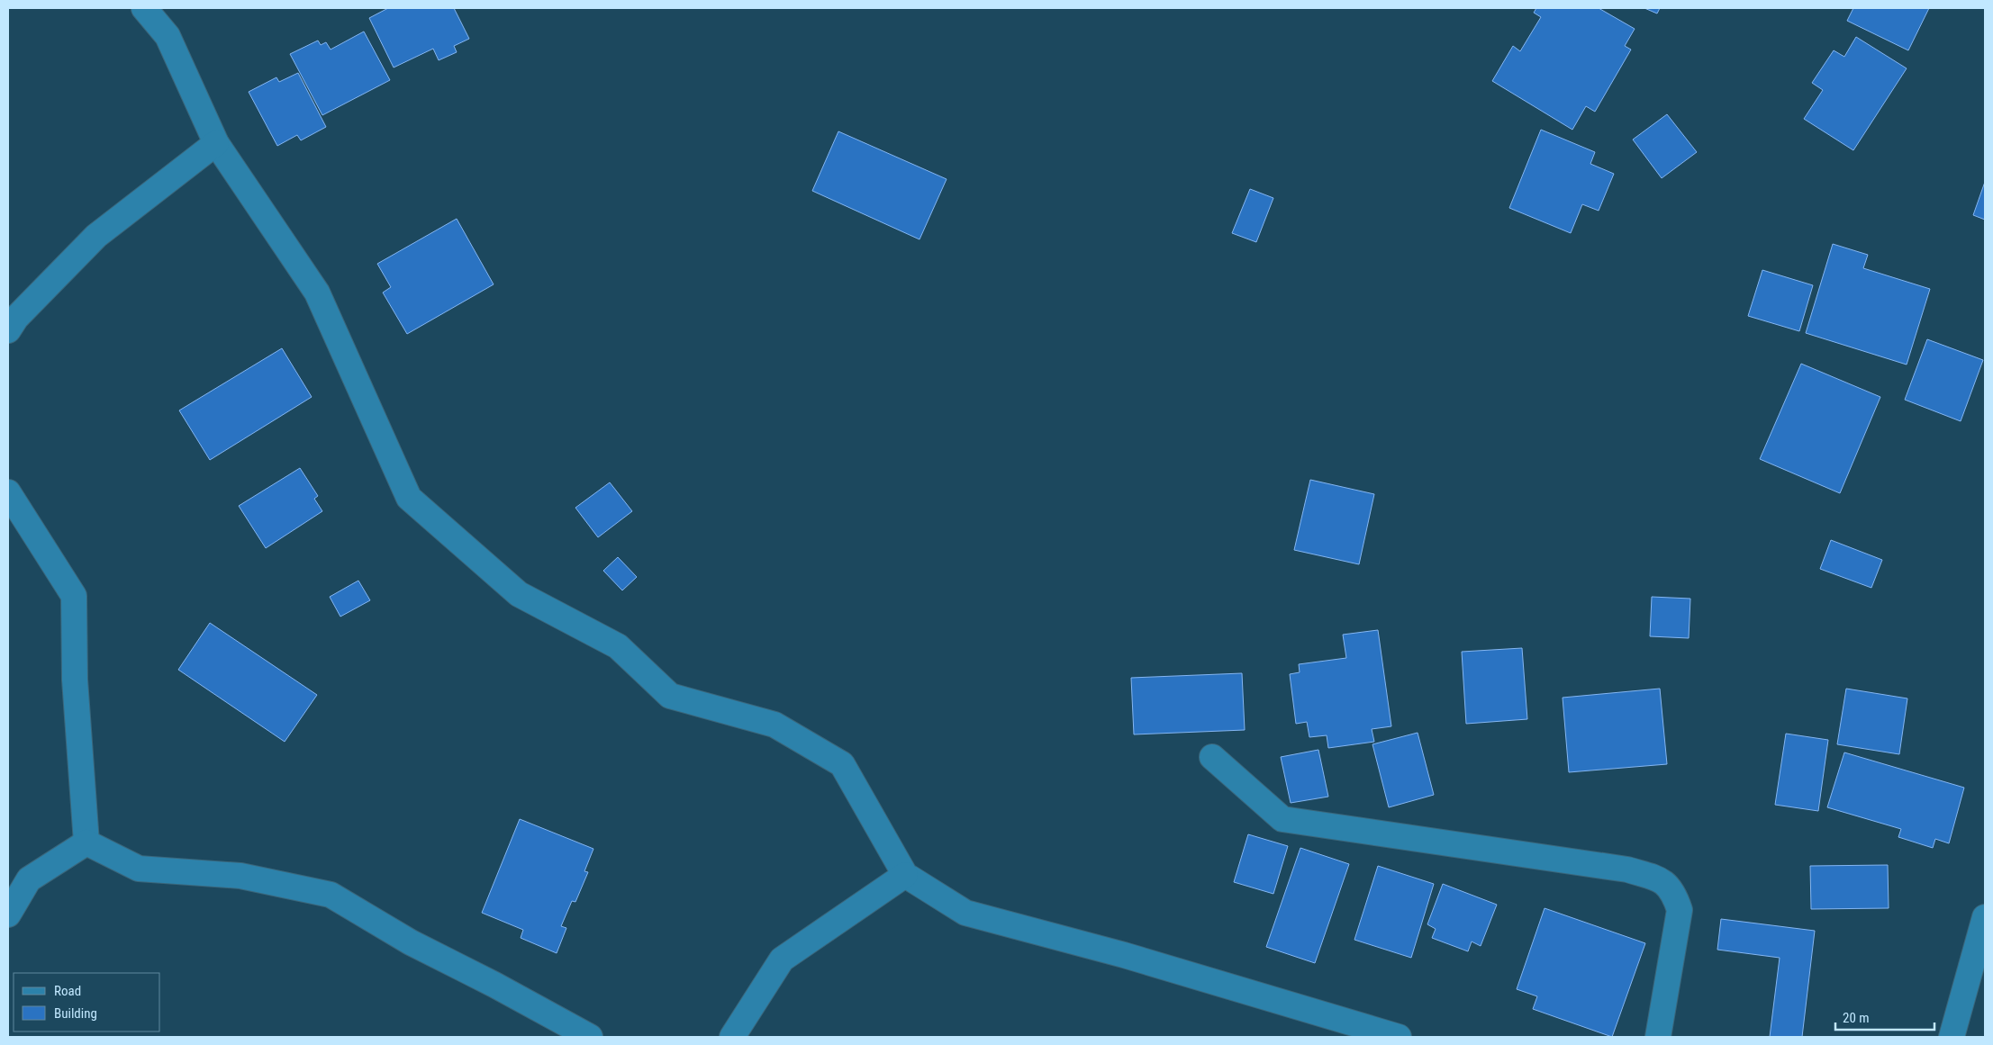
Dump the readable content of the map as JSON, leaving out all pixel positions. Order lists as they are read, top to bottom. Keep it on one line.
{"legend":["Road","Building"],"scale_bar":"20 m"}
